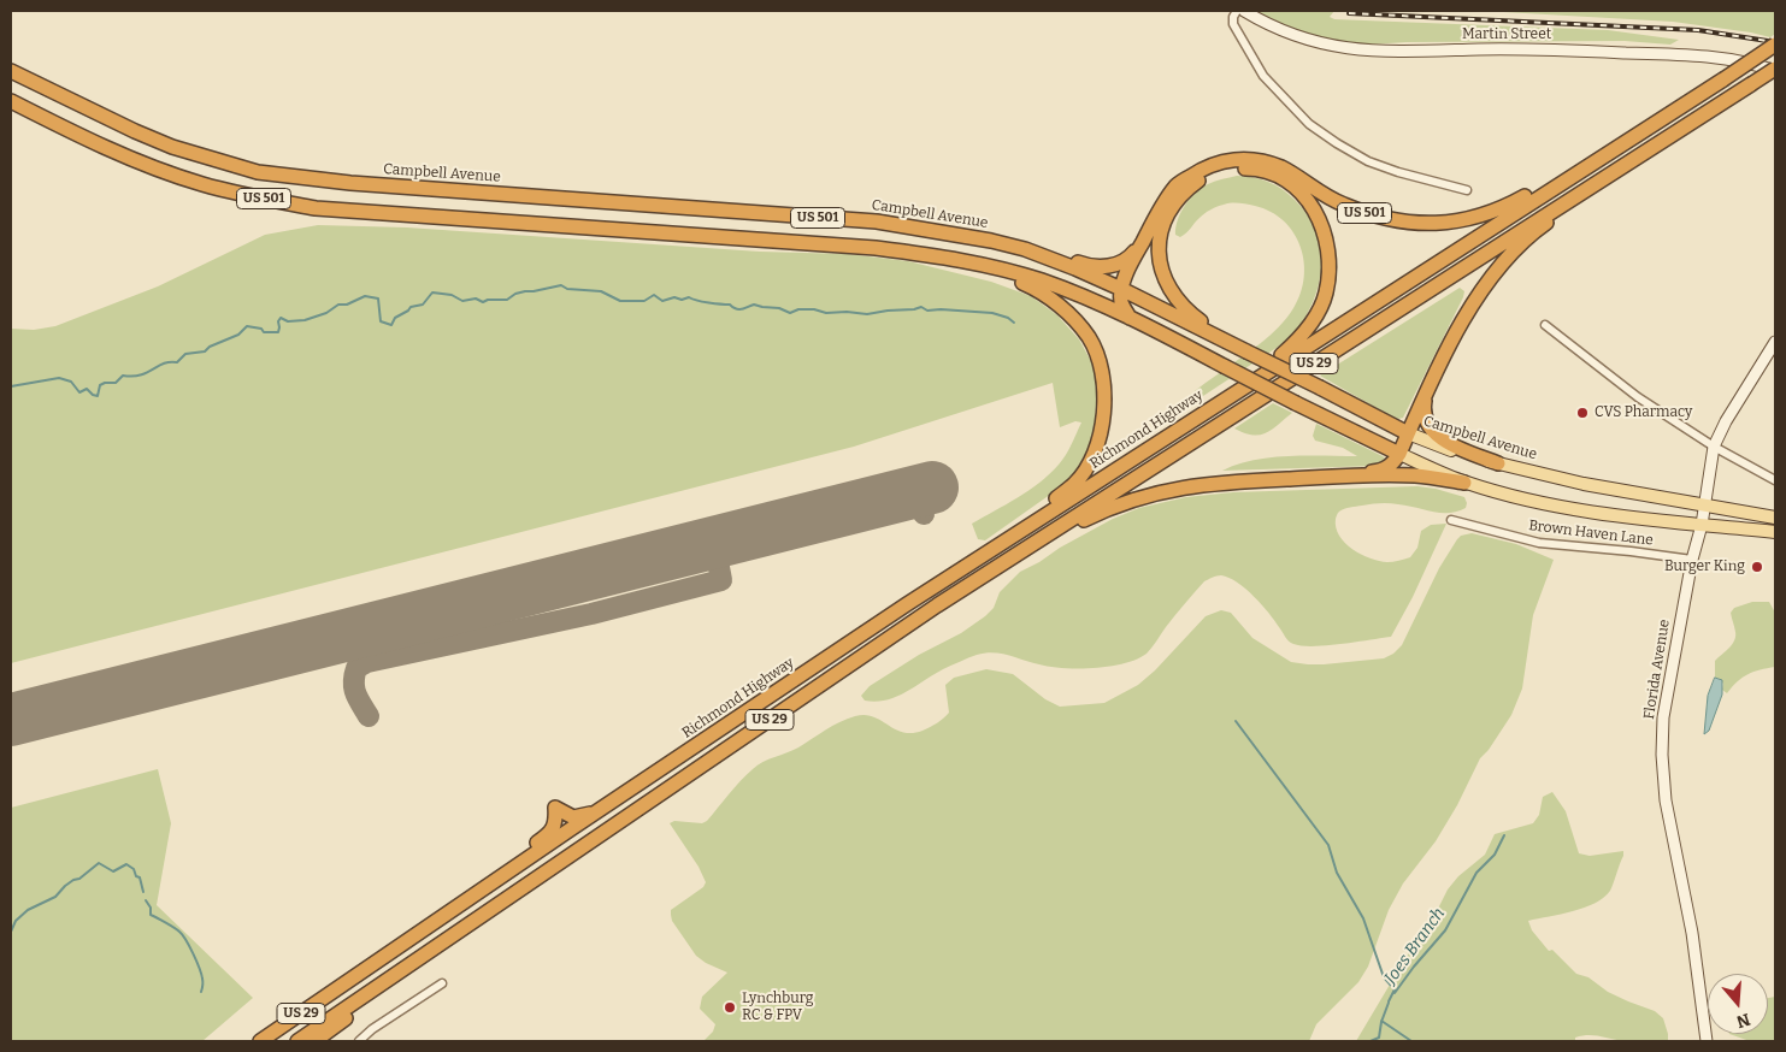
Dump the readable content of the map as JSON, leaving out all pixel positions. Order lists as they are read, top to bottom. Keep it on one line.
{"streets":{"highway":["Campbell Avenue","US 501","US 29","Richmond Highway"],"street":["Martin Street","Brown Haven Lane","Florida Avenue"]},"crossings":[["Martin Street","US 29"],["Campbell Avenue","US 501"],["Campbell Avenue","Florida Avenue"],["US 501","US 29"],["US 29","Richmond Highway"],["Brown Haven Lane","Florida Avenue"]],"water":["Joes Branch"],"places":["CVS Pharmacy","Burger King","Lynchburg RC & FPV"],"north":"bottom"}
